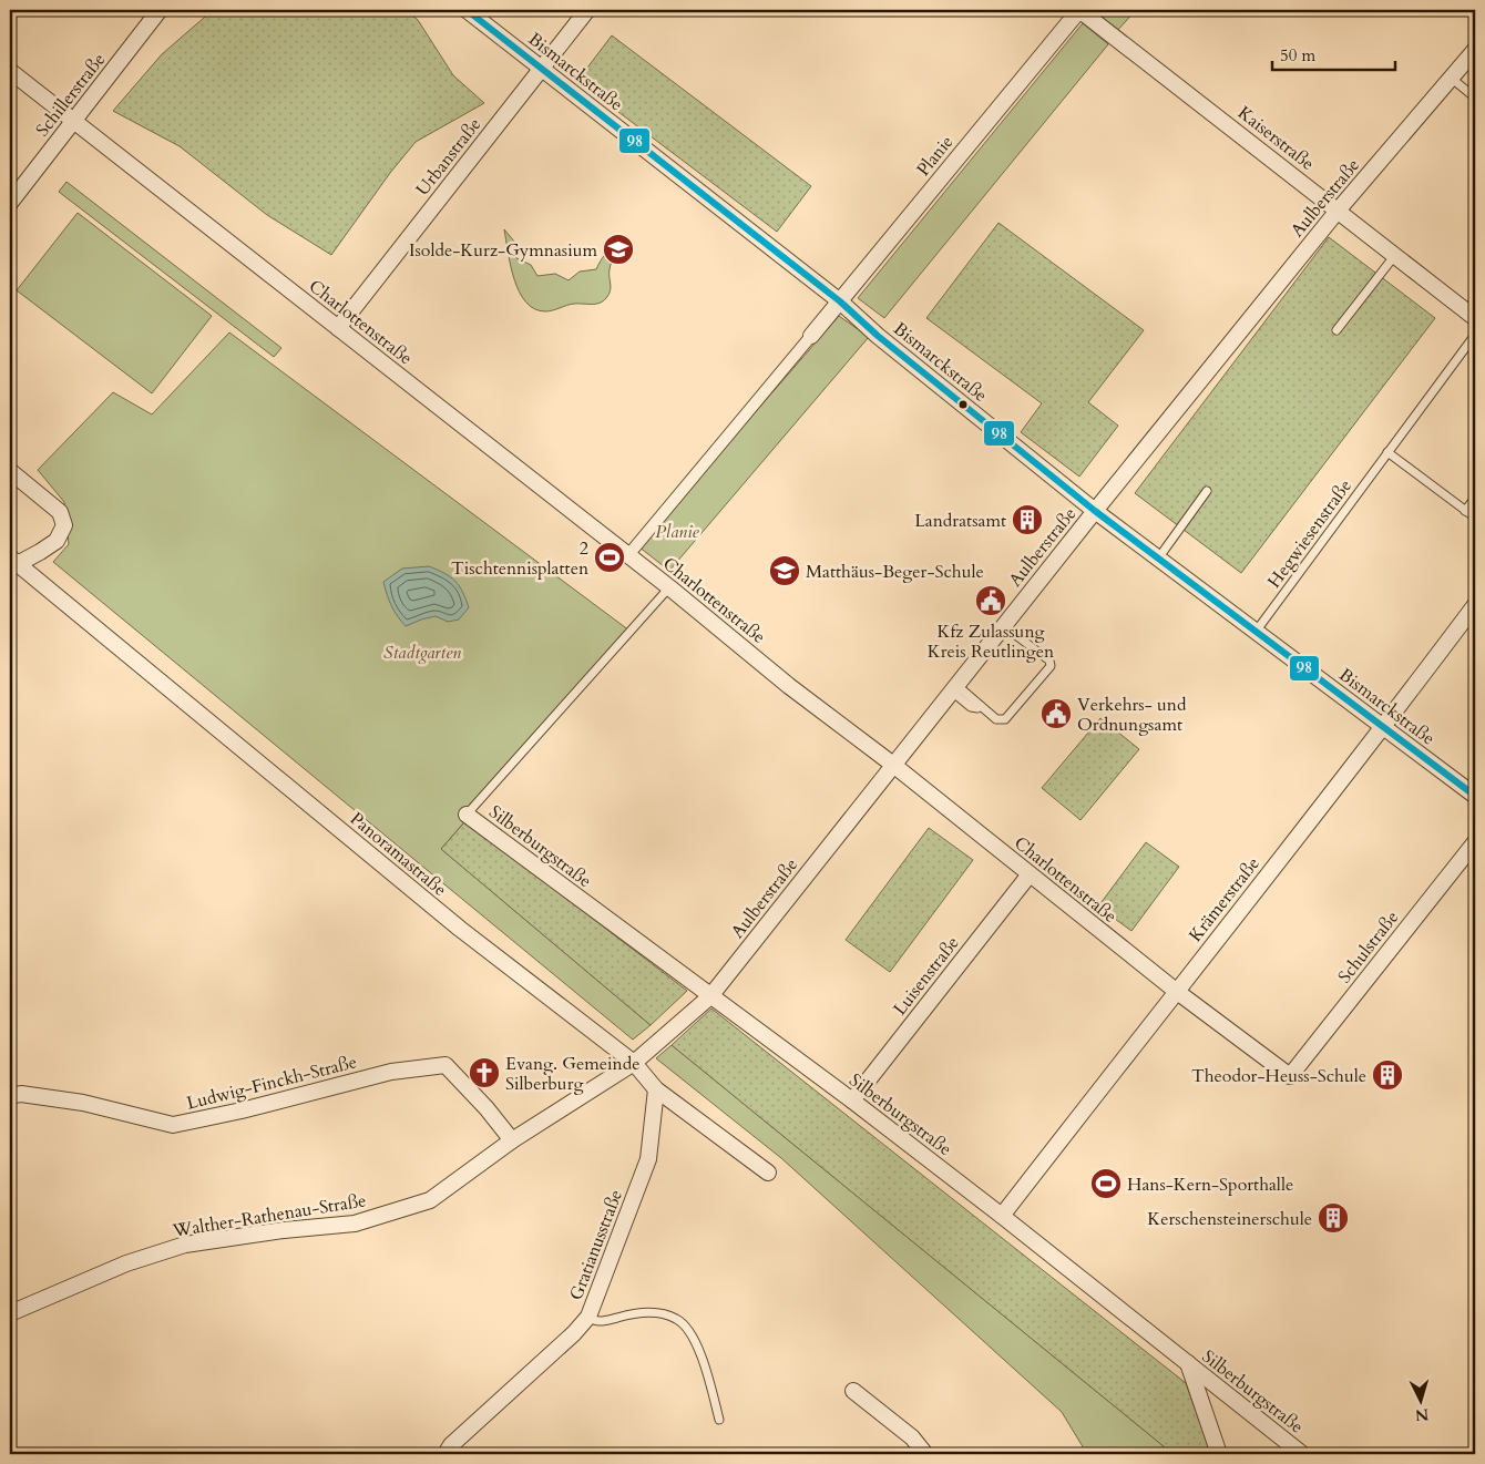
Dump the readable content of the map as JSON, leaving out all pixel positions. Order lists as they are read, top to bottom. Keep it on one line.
{"streets":{"street":["Bismarckstraße","Schillerstraße","Kaiserstraße","Planie","Urbanstraße","Aulberstraße","Charlottenstraße","Silberburgstraße","Panoramastraße","Krämerstraße","Schulstraße","Luisenstraße","Ludwig-Finckh-Straße","Walther-Rathenau-Straße","Gratianusstraße"],"lane":["Hegwiesenstraße"]},"crossings":[["Bismarckstraße","Planie"],["Bismarckstraße","Urbanstraße"],["Bismarckstraße","Aulberstraße"],["Bismarckstraße","Hegwiesenstraße"],["Bismarckstraße","Krämerstraße"],["Schillerstraße","Charlottenstraße"],["Kaiserstraße","Planie"],["Kaiserstraße","Aulberstraße"],["Planie","Charlottenstraße"],["Urbanstraße","Charlottenstraße"],["Aulberstraße","Charlottenstraße"],["Aulberstraße","Silberburgstraße"],["Aulberstraße","Walther-Rathenau-Straße"],["Charlottenstraße","Krämerstraße"],["Charlottenstraße","Schulstraße"],["Charlottenstraße","Luisenstraße"],["Silberburgstraße","Krämerstraße"],["Silberburgstraße","Luisenstraße"],["Silberburgstraße","Walther-Rathenau-Straße"],["Panoramastraße","Walther-Rathenau-Straße"],["Panoramastraße","Gratianusstraße"],["Ludwig-Finckh-Straße","Walther-Rathenau-Straße"]],"parks":["Planie","Stadtgarten"],"places":{"school or university":["Isolde-Kurz-Gymnasium","Matthäus-Beger-Schule"],"building":["Landratsamt","Theodor-Heuss-Schule","Kerschensteinerschule"],"sports":["2 Tischtennisplatten","Hans-Kern-Sporthalle"],"public building":["Kfz Zulassung Kreis Reutlingen","Verkehrs- und Ordnungsamt"],"church":["Evang. Gemeinde Silberburg"]},"lines":["transit line 98"],"scale_bar":"50 m","north":"bottom"}
